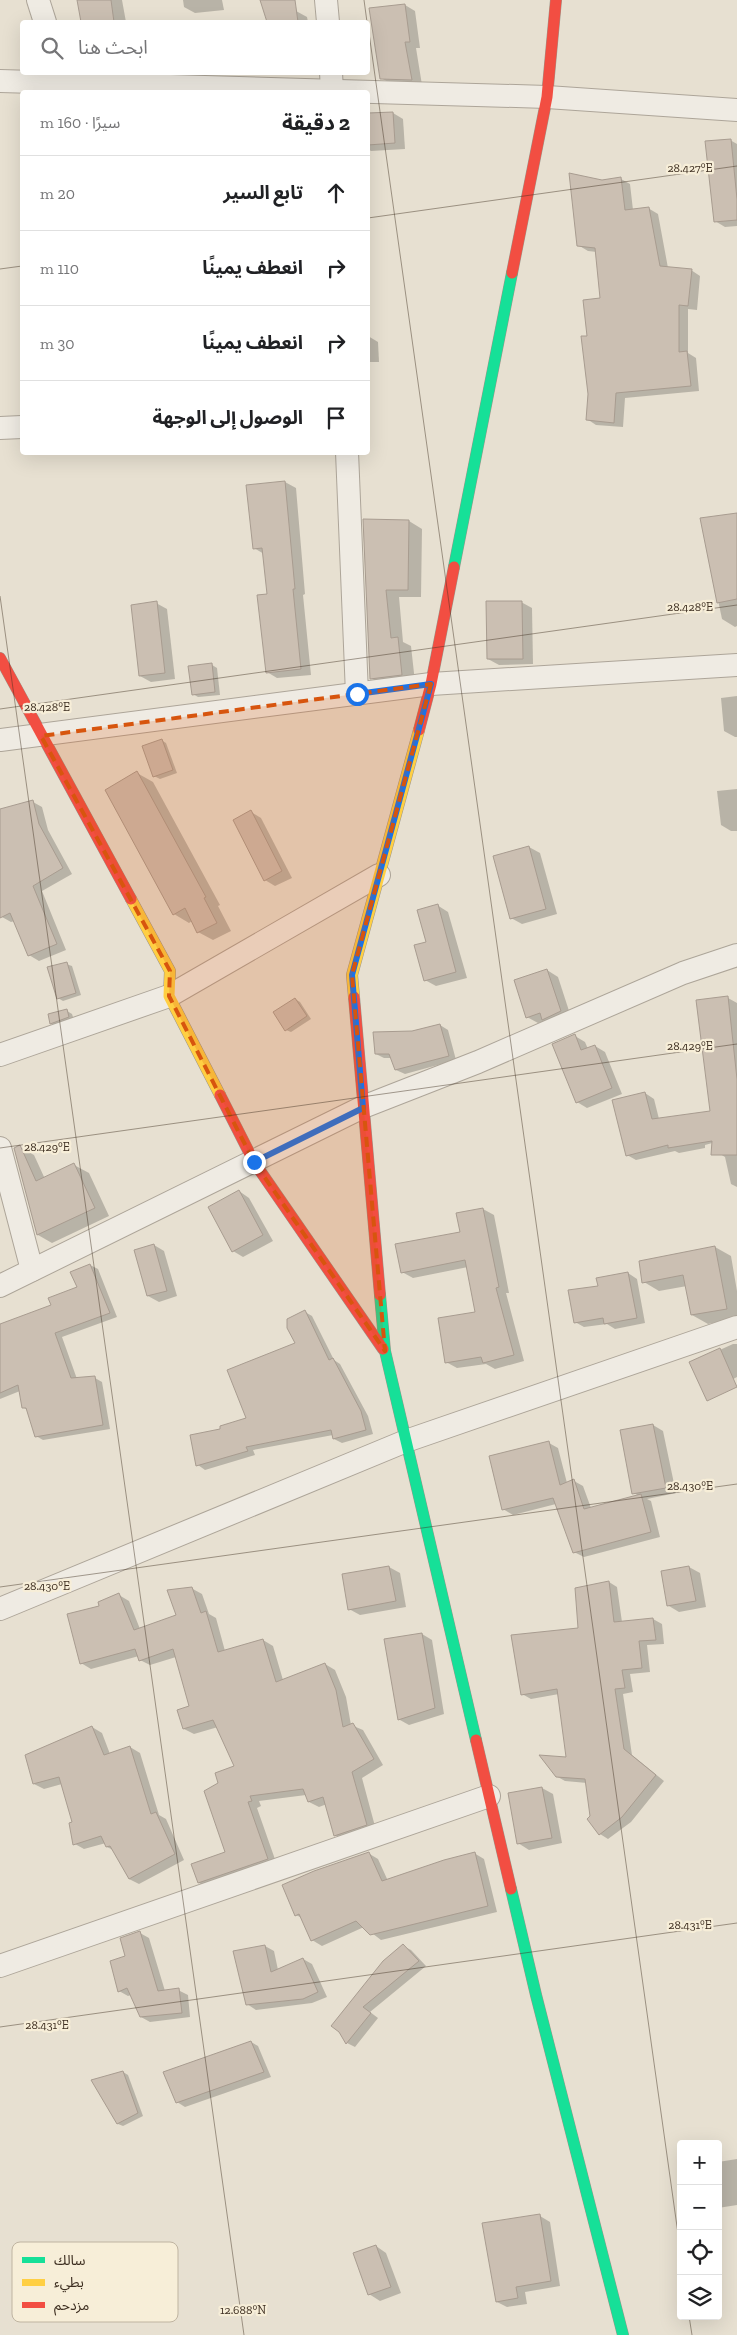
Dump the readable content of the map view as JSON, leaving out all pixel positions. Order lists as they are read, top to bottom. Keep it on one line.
{"legend":["سالك","بطيء","مزدحم"],"page":{"search":"ابحث هنا","heading":["2 دقيقة","سيرًا · 160 m"],"list":[["تابع السير","20 m"],["انعطف يمينًا","110 m"],["انعطف يمينًا","30 m"],"الوصول إلى الوجهة"],"map_buttons":["+","−"]},"coordinates":["28.427°E","28.428°E","28.429°E","28.430°E","28.431°E","12.688°N"]}
